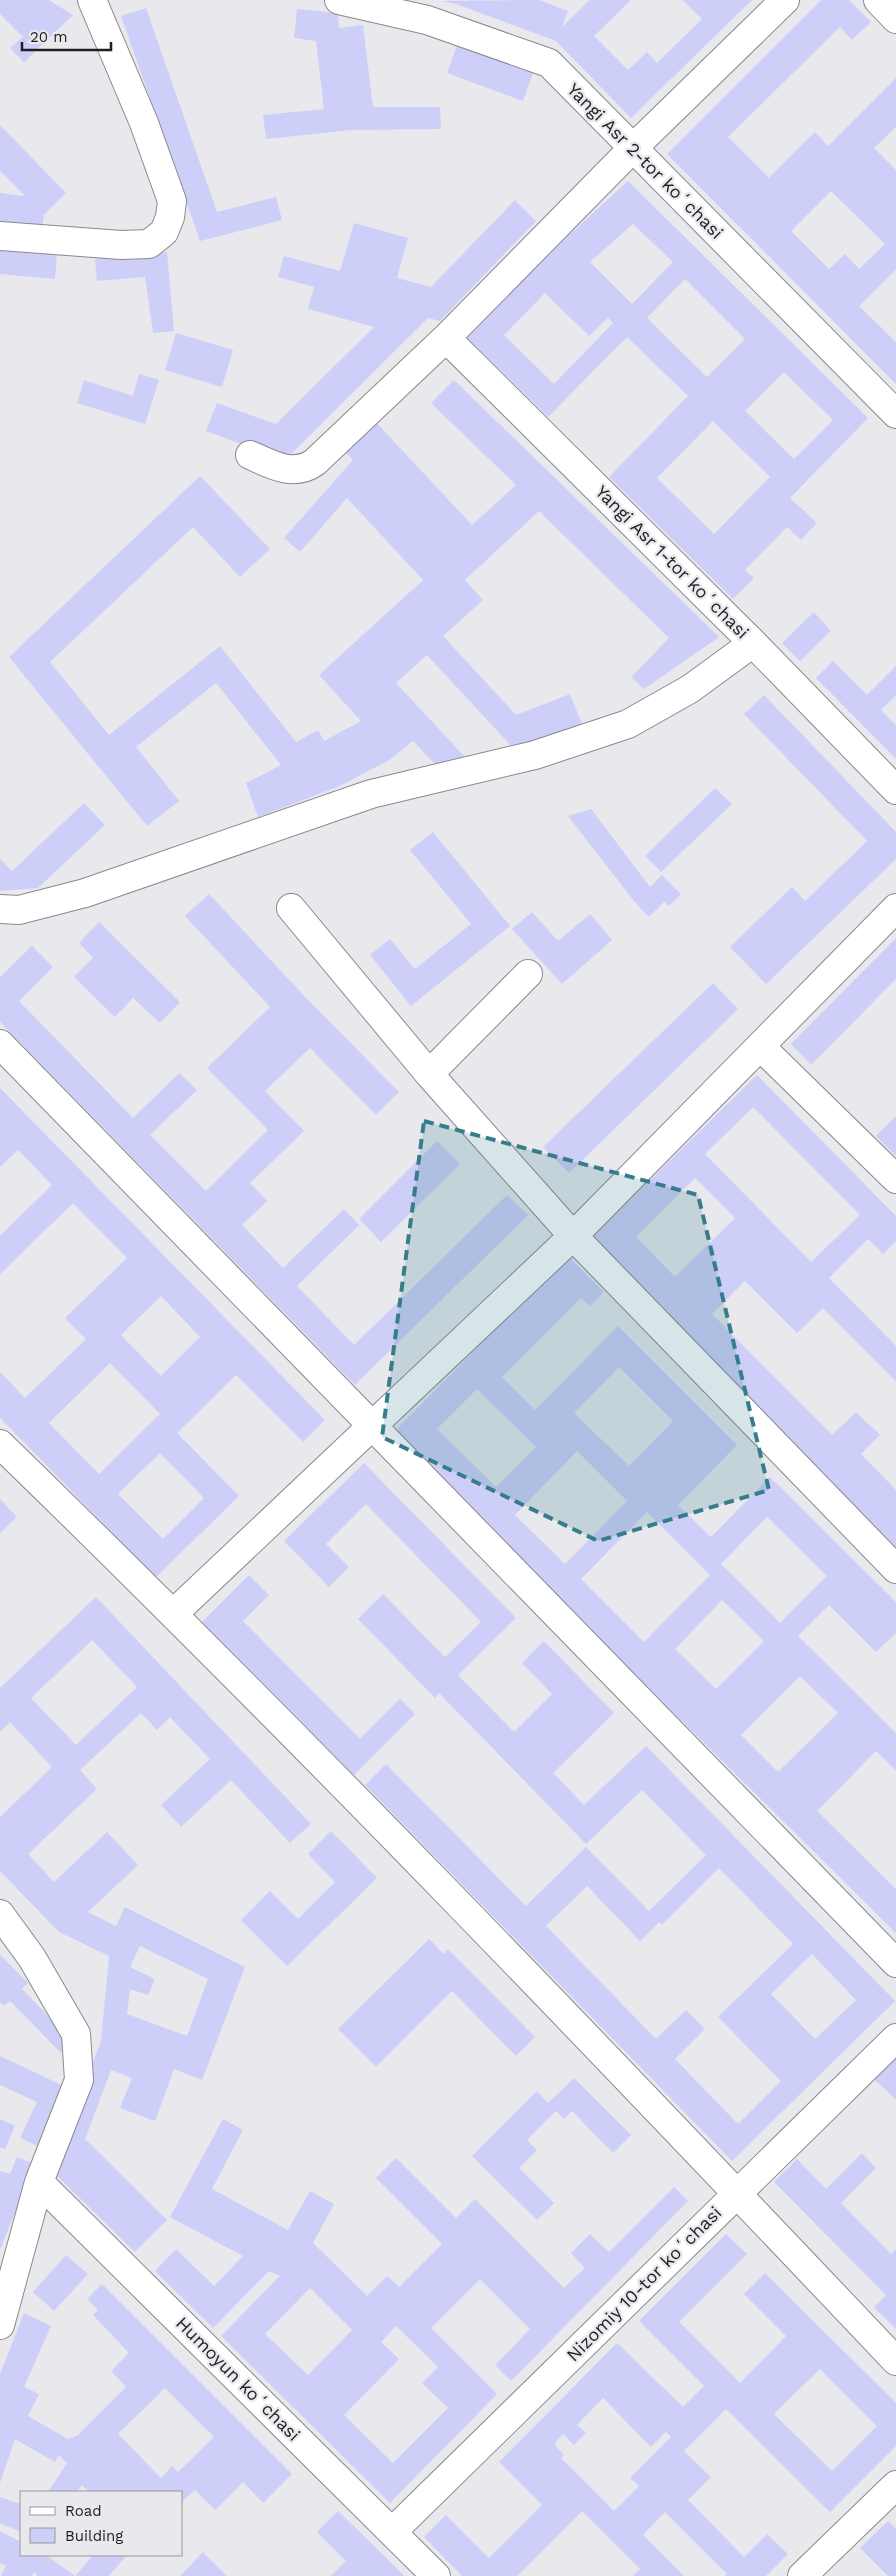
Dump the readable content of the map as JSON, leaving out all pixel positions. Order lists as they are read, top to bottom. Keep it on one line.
{"streets":{"street":["Yangi Asr 2-tor koʻchasi","Yangi Asr 1-tor koʻchasi","Nizomiy 10-tor koʻchasi","Humoyun koʻchasi"]},"crossings":[["Nizomiy 10-tor koʻchasi","Humoyun koʻchasi"]],"legend":["Road","Building"],"scale_bar":"20 m"}
